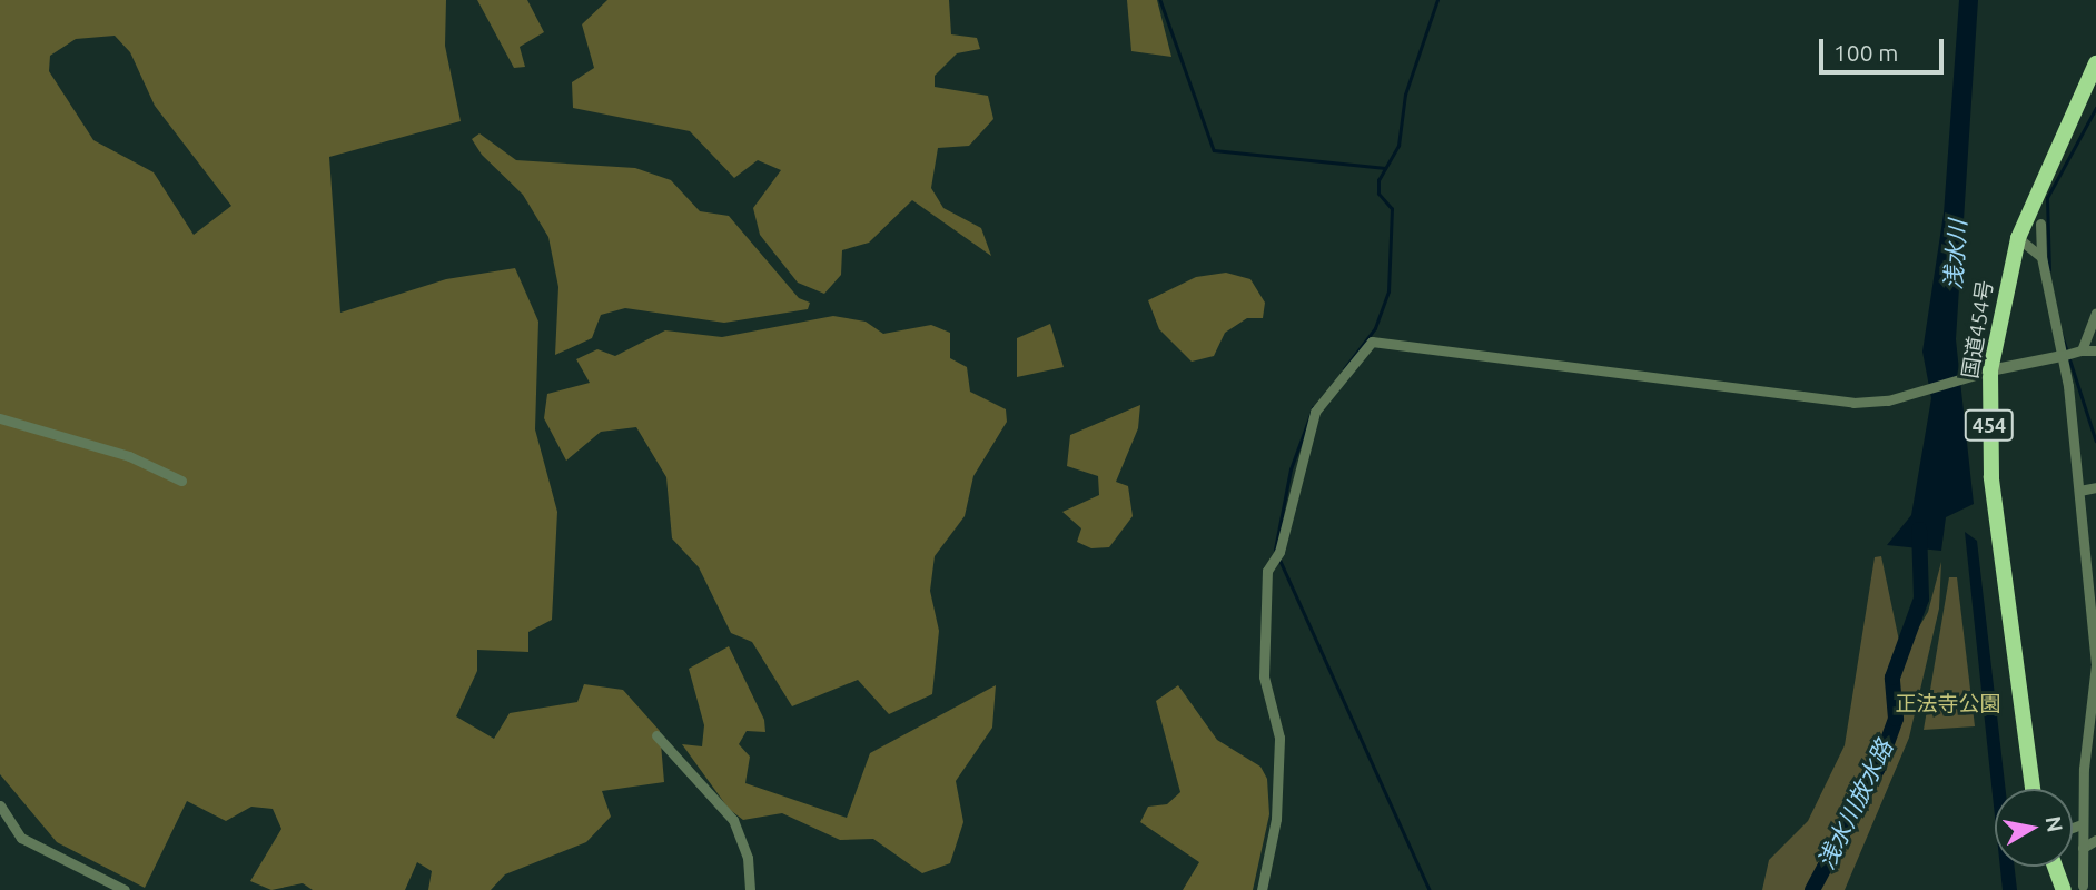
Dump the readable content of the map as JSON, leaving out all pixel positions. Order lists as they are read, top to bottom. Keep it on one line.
{"streets":{"highway":["国道454号","454"]},"water":["浅水川","浅水川放水路"],"parks":["正法寺公園"],"scale_bar":"100 m","north":"right"}
